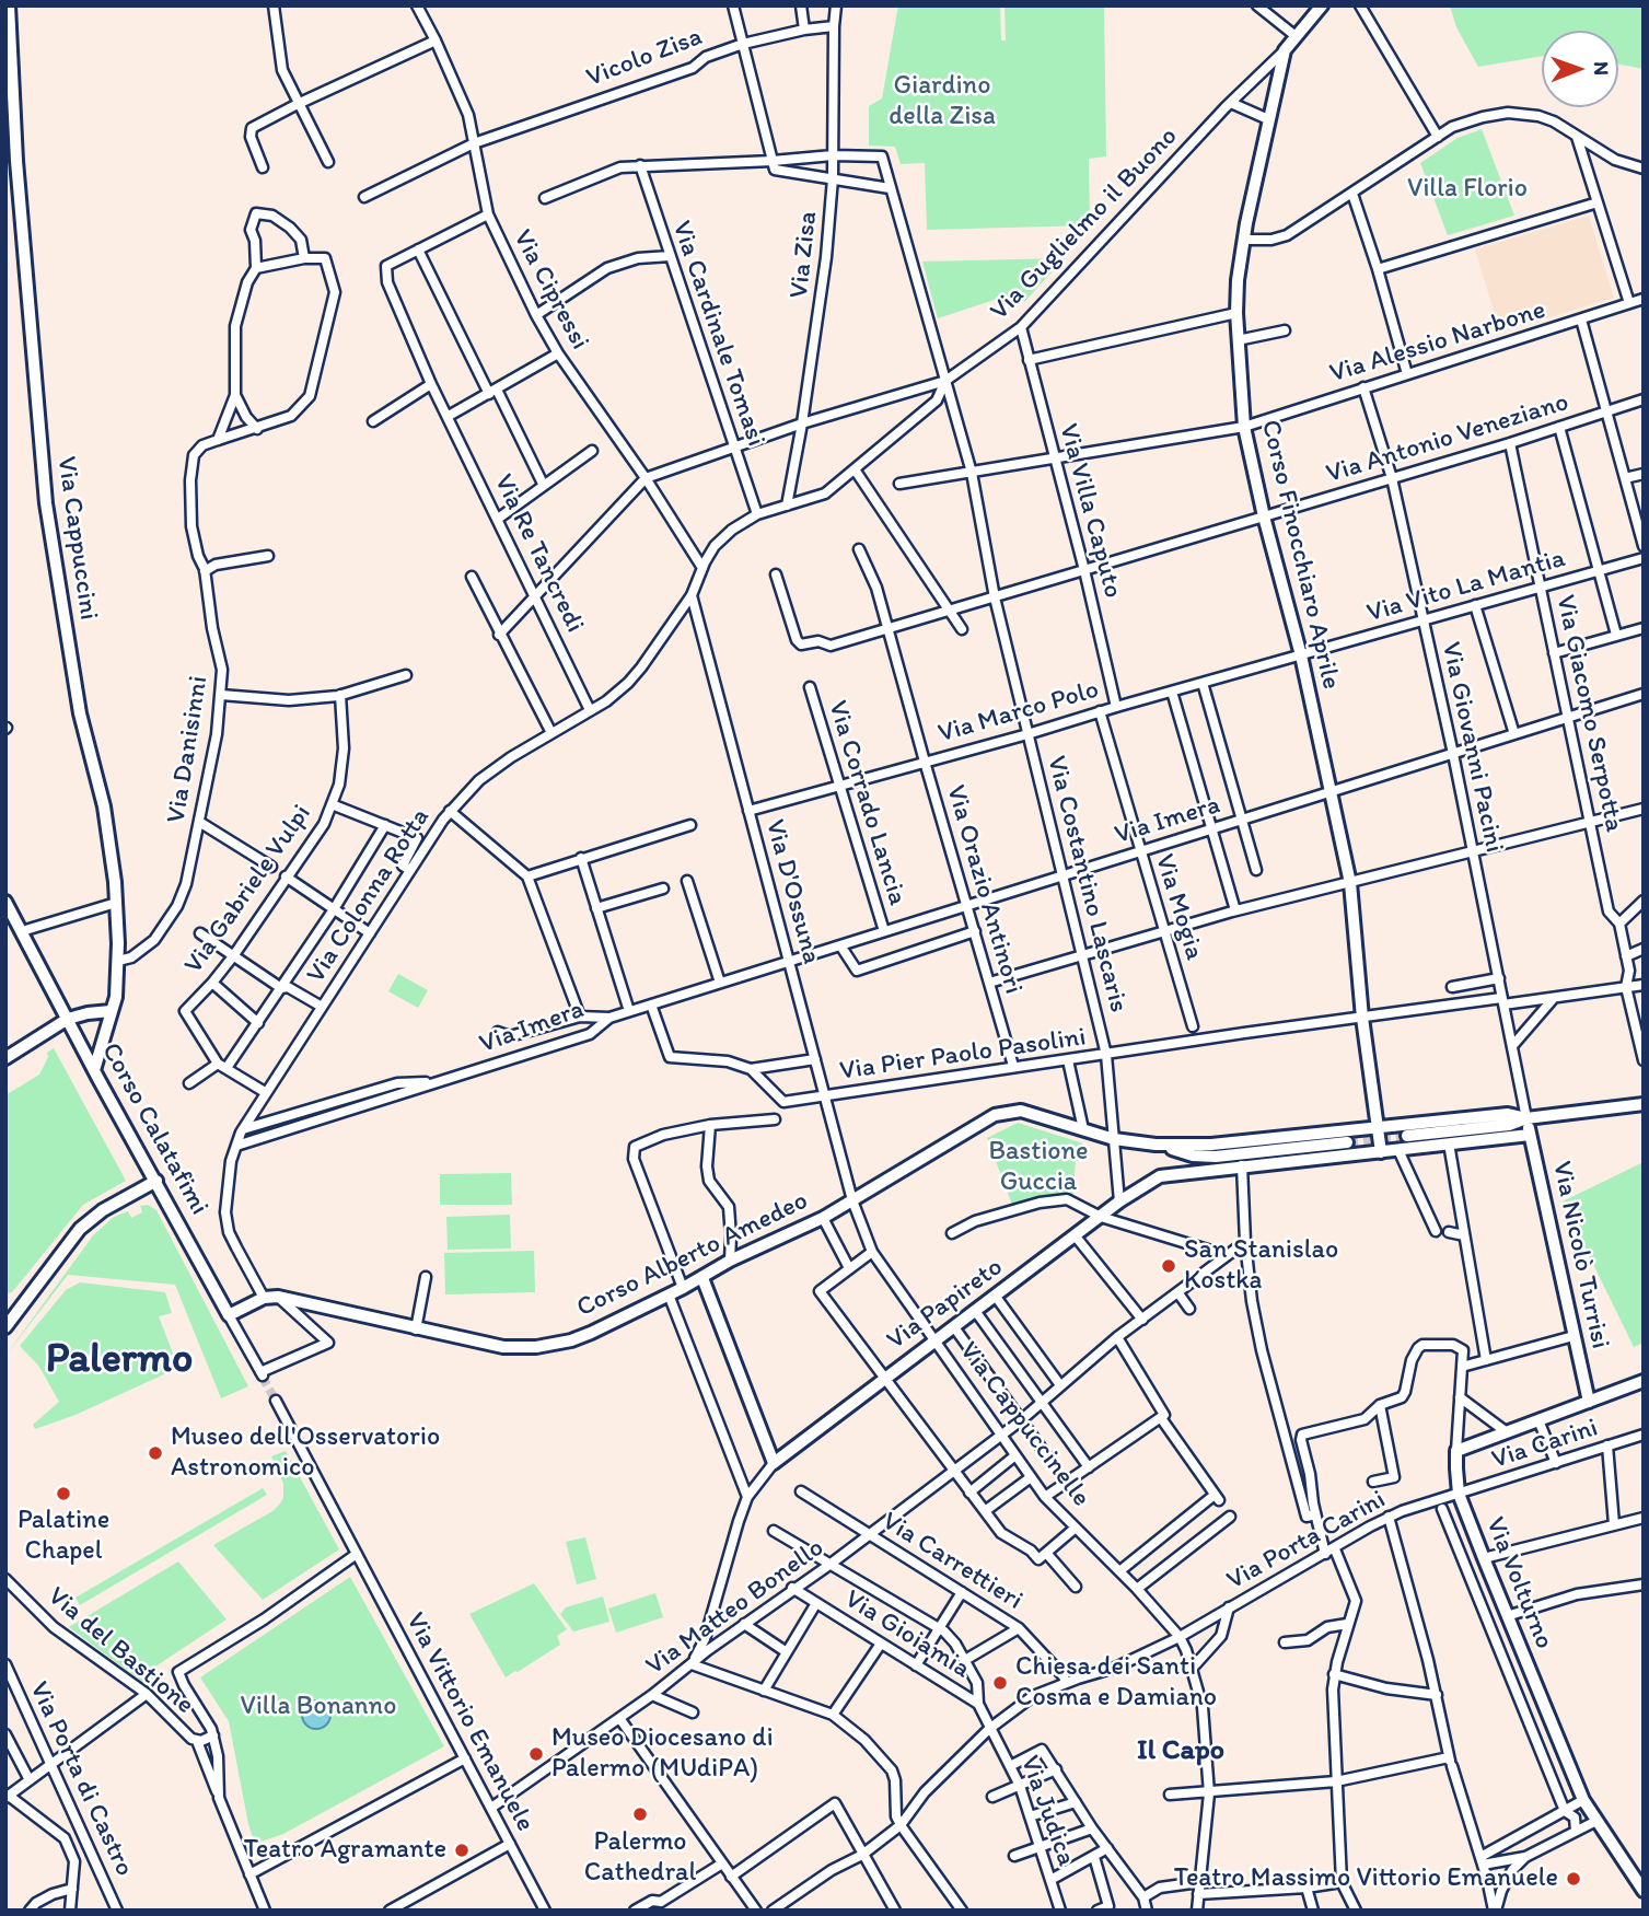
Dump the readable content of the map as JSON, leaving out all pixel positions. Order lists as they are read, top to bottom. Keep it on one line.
{"streets":{"street":["Vicolo Zisa","Via Guglielmo il Buono","Via Zisa","Via Cipressi","Via Cardinale Tomasi","Via Alessio Narbone","Via Antonio Veneziano","Via Villa Caputo","Via Cappuccini","Via Re Tancredi","Corso Finocchiaro Aprile","Via Vito La Mantia","Via Marco Polo","Via Giacomo Serpotta","Via Giovanni Pacini","Via Danisinni","Via Corrado Lancia","Via Imera","Via Costantino Lascaris","Via Gabriele Vulpi","Via Orazio Antinori","Via D'Ossuna","Via Colonna Rotta","Via Mogia","Via Pier Paolo Pasolini","Corso Calatafimi","Corso Alberto Amedeo","Via Nicolò Turrisi","Via Papireto","Via Cappuccinelle","Via Carini","Via Porta Carini","Via Carrettieri","Via Volturno","Via Matteo Bonello","Via Gioiamia","Via del Bastione","Via Vittorio Emanuele","Via Porta di Castro","Via Judica"]},"crossings":[["Vicolo Zisa","Via Zisa"],["Vicolo Zisa","Via Cipressi"],["Via Guglielmo il Buono","Via Zisa"],["Via Guglielmo il Buono","Via Cipressi"],["Via Guglielmo il Buono","Via Cardinale Tomasi"],["Via Guglielmo il Buono","Via Villa Caputo"],["Via Guglielmo il Buono","Corso Finocchiaro Aprile"],["Via Guglielmo il Buono","Via Costantino Lascaris"],["Via Guglielmo il Buono","Via Colonna Rotta"],["Via Zisa","Via Costantino Lascaris"],["Via Cipressi","Via Colonna Rotta"],["Via Alessio Narbone","Via Villa Caputo"],["Via Alessio Narbone","Corso Finocchiaro Aprile"],["Via Alessio Narbone","Via Giovanni Pacini"],["Via Alessio Narbone","Via Costantino Lascaris"],["Via Antonio Veneziano","Via Villa Caputo"],["Via Antonio Veneziano","Corso Finocchiaro Aprile"],["Via Antonio Veneziano","Via Giacomo Serpotta"],["Via Antonio Veneziano","Via Giovanni Pacini"],["Via Antonio Veneziano","Via Costantino Lascaris"],["Via Antonio Veneziano","Via Orazio Antinori"],["Via Villa Caputo","Via Marco Polo"],["Via Cappuccini","Via Danisinni"],["Via Cappuccini","Corso Calatafimi"],["Via Re Tancredi","Via Colonna Rotta"],["Corso Finocchiaro Aprile","Via Vito La Mantia"],["Corso Finocchiaro Aprile","Via Marco Polo"],["Corso Finocchiaro Aprile","Via Imera"],["Corso Finocchiaro Aprile","Via Pier Paolo Pasolini"],["Corso Finocchiaro Aprile","Corso Alberto Amedeo"],["Via Vito La Mantia","Via Marco Polo"],["Via Vito La Mantia","Via Giacomo Serpotta"],["Via Vito La Mantia","Via Giovanni Pacini"],["Via Marco Polo","Via Corrado Lancia"],["Via Marco Polo","Via Costantino Lascaris"],["Via Marco Polo","Via Orazio Antinori"],["Via Marco Polo","Via D'Ossuna"],["Via Marco Polo","Via Mogia"],["Via Giacomo Serpotta","Via Imera"],["Via Giacomo Serpotta","Via Pier Paolo Pasolini"],["Via Giovanni Pacini","Via Imera"],["Via Giovanni Pacini","Via Pier Paolo Pasolini"],["Via Giovanni Pacini","Corso Alberto Amedeo"],["Via Giovanni Pacini","Via Nicolò Turrisi"],["Via Corrado Lancia","Via Imera"],["Via Imera","Via Costantino Lascaris"],["Via Imera","Via Orazio Antinori"],["Via Imera","Via D'Ossuna"],["Via Imera","Via Colonna Rotta"],["Via Imera","Via Mogia"],["Via Costantino Lascaris","Via Pier Paolo Pasolini"],["Via Costantino Lascaris","Corso Alberto Amedeo"],["Via Costantino Lascaris","Via Papireto"],["Via Orazio Antinori","Via Pier Paolo Pasolini"],["Via D'Ossuna","Via Colonna Rotta"],["Via D'Ossuna","Via Pier Paolo Pasolini"],["Via D'Ossuna","Corso Alberto Amedeo"],["Via D'Ossuna","Via Cappuccinelle"],["Via Colonna Rotta","Corso Alberto Amedeo"],["Corso Calatafimi","Corso Alberto Amedeo"],["Corso Alberto Amedeo","Via Nicolò Turrisi"],["Corso Alberto Amedeo","Via Cappuccinelle"],["Via Papireto","Via Cappuccinelle"],["Via Cappuccinelle","Via Porta Carini"],["Via Cappuccinelle","Via Matteo Bonello"],["Via Carini","Via Porta Carini"],["Via Carini","Via Volturno"],["Via Porta Carini","Via Carrettieri"],["Via Porta Carini","Via Volturno"],["Via Porta Carini","Via Gioiamia"],["Via Porta Carini","Via Judica"],["Via Carrettieri","Via Matteo Bonello"],["Via Matteo Bonello","Via Gioiamia"],["Via Matteo Bonello","Via Vittorio Emanuele"],["Via Gioiamia","Via Judica"]],"districts":["Palermo","Il Capo"],"parks":["Giardino della Zisa","Villa Florio","Bastione Guccia","Villa Bonanno"],"places":["San Stanislao Kostka","Museo dell'Osservatorio Astronomico","Palatine Chapel","Chiesa dei Santi Cosma e Damiano","Museo Diocesano di Palermo (MUdiPA)","Palermo Cathedral","Teatro Agramante","Teatro Massimo Vittorio Emanuele"],"north":"right"}
